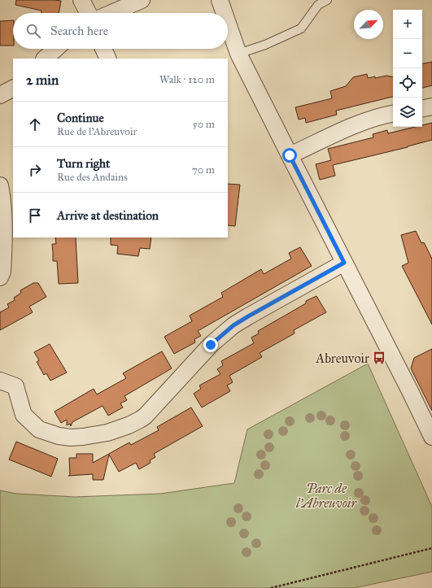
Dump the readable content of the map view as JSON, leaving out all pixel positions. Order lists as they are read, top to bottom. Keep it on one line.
{"parks":["Parc de l'Abreuvoir"],"places":{"bus stop":["Abreuvoir"]},"north":"top right","page":{"map_buttons":["+","−"],"search":"Search here","heading":["2 min","Walk · 120 m"],"list":[["Continue","Rue de l'Abreuvoir","50 m"],["Turn right","Rue des Andains","70 m"],"Arrive at destination"]}}
